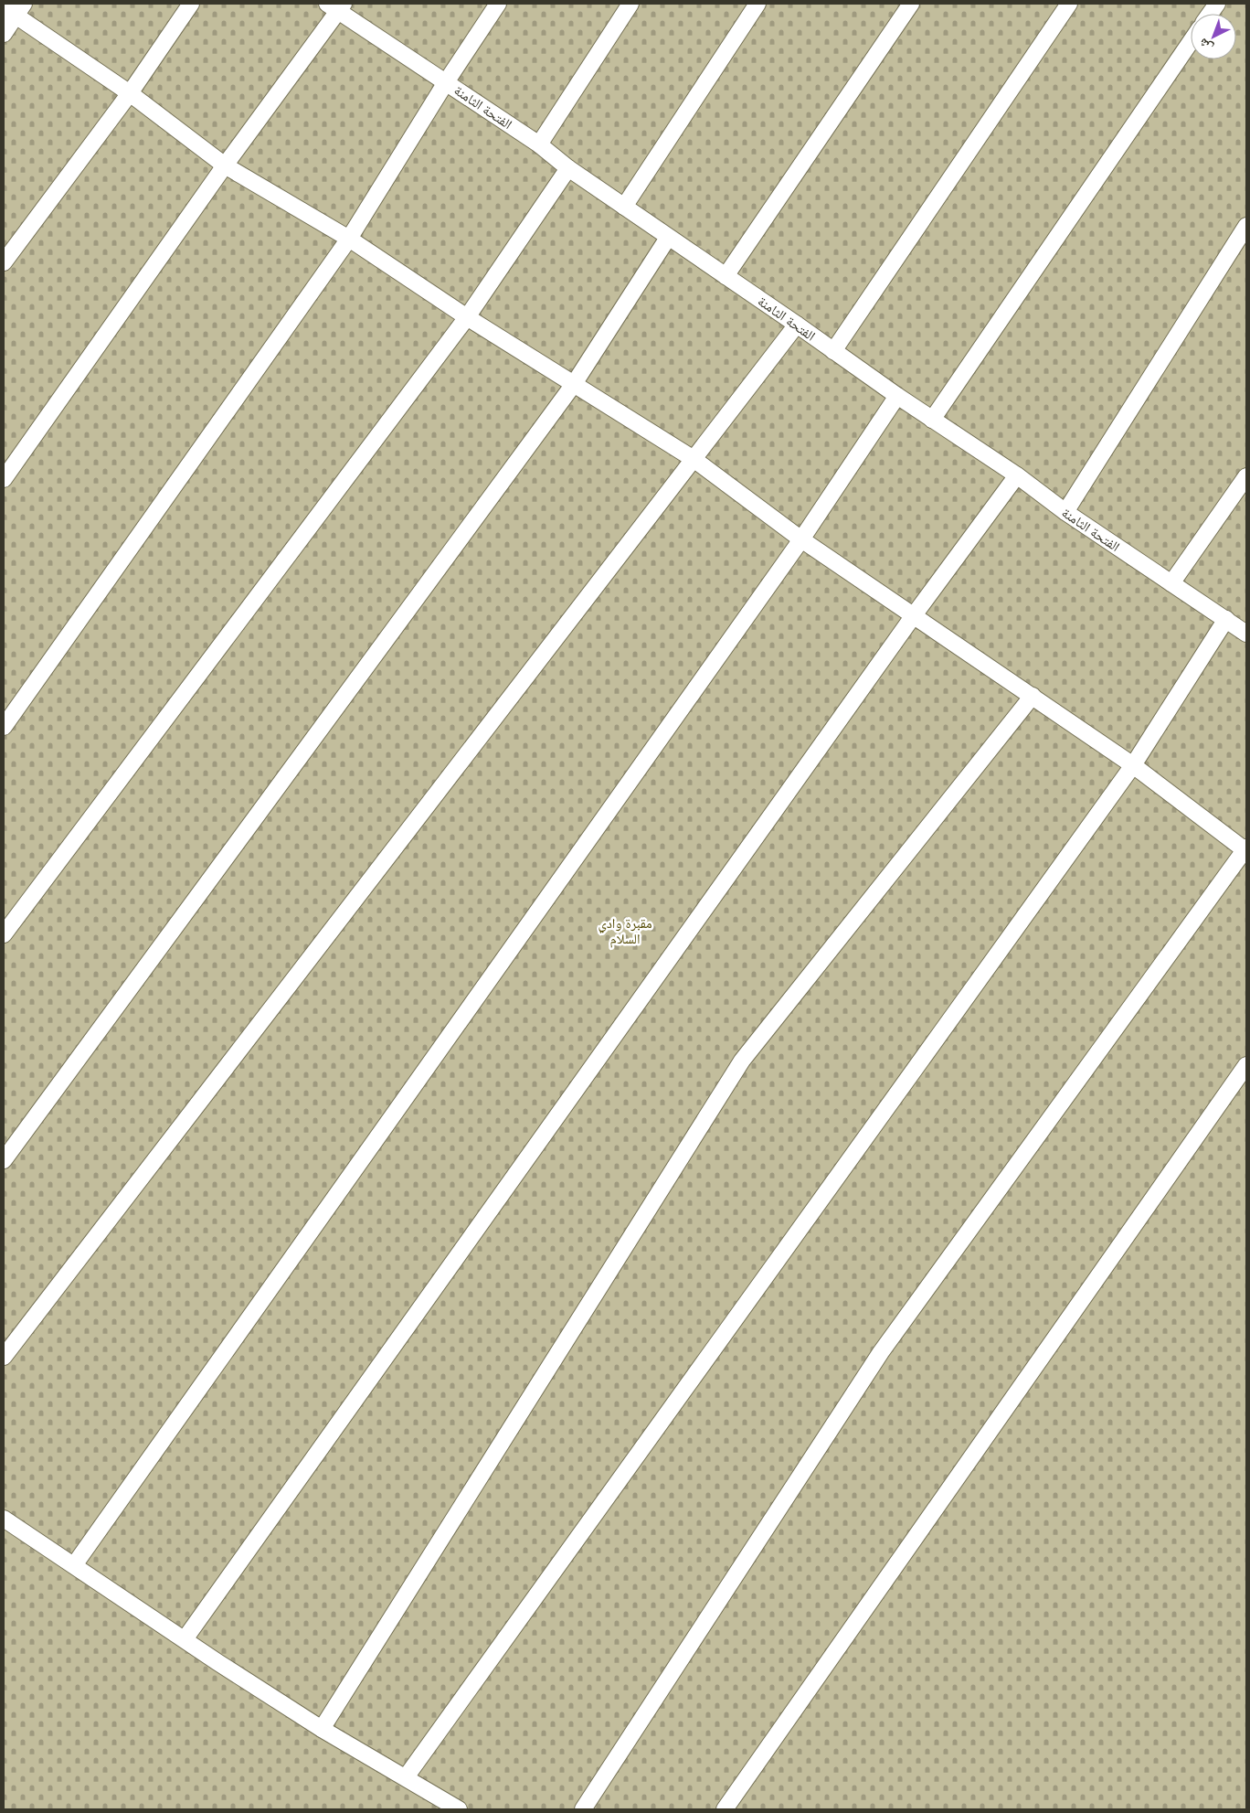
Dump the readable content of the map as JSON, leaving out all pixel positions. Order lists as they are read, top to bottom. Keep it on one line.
{"streets":{"lane":["الفتحة الثامنة"]},"parks":["مقبرة وادي السلام"],"north":"bottom left"}
